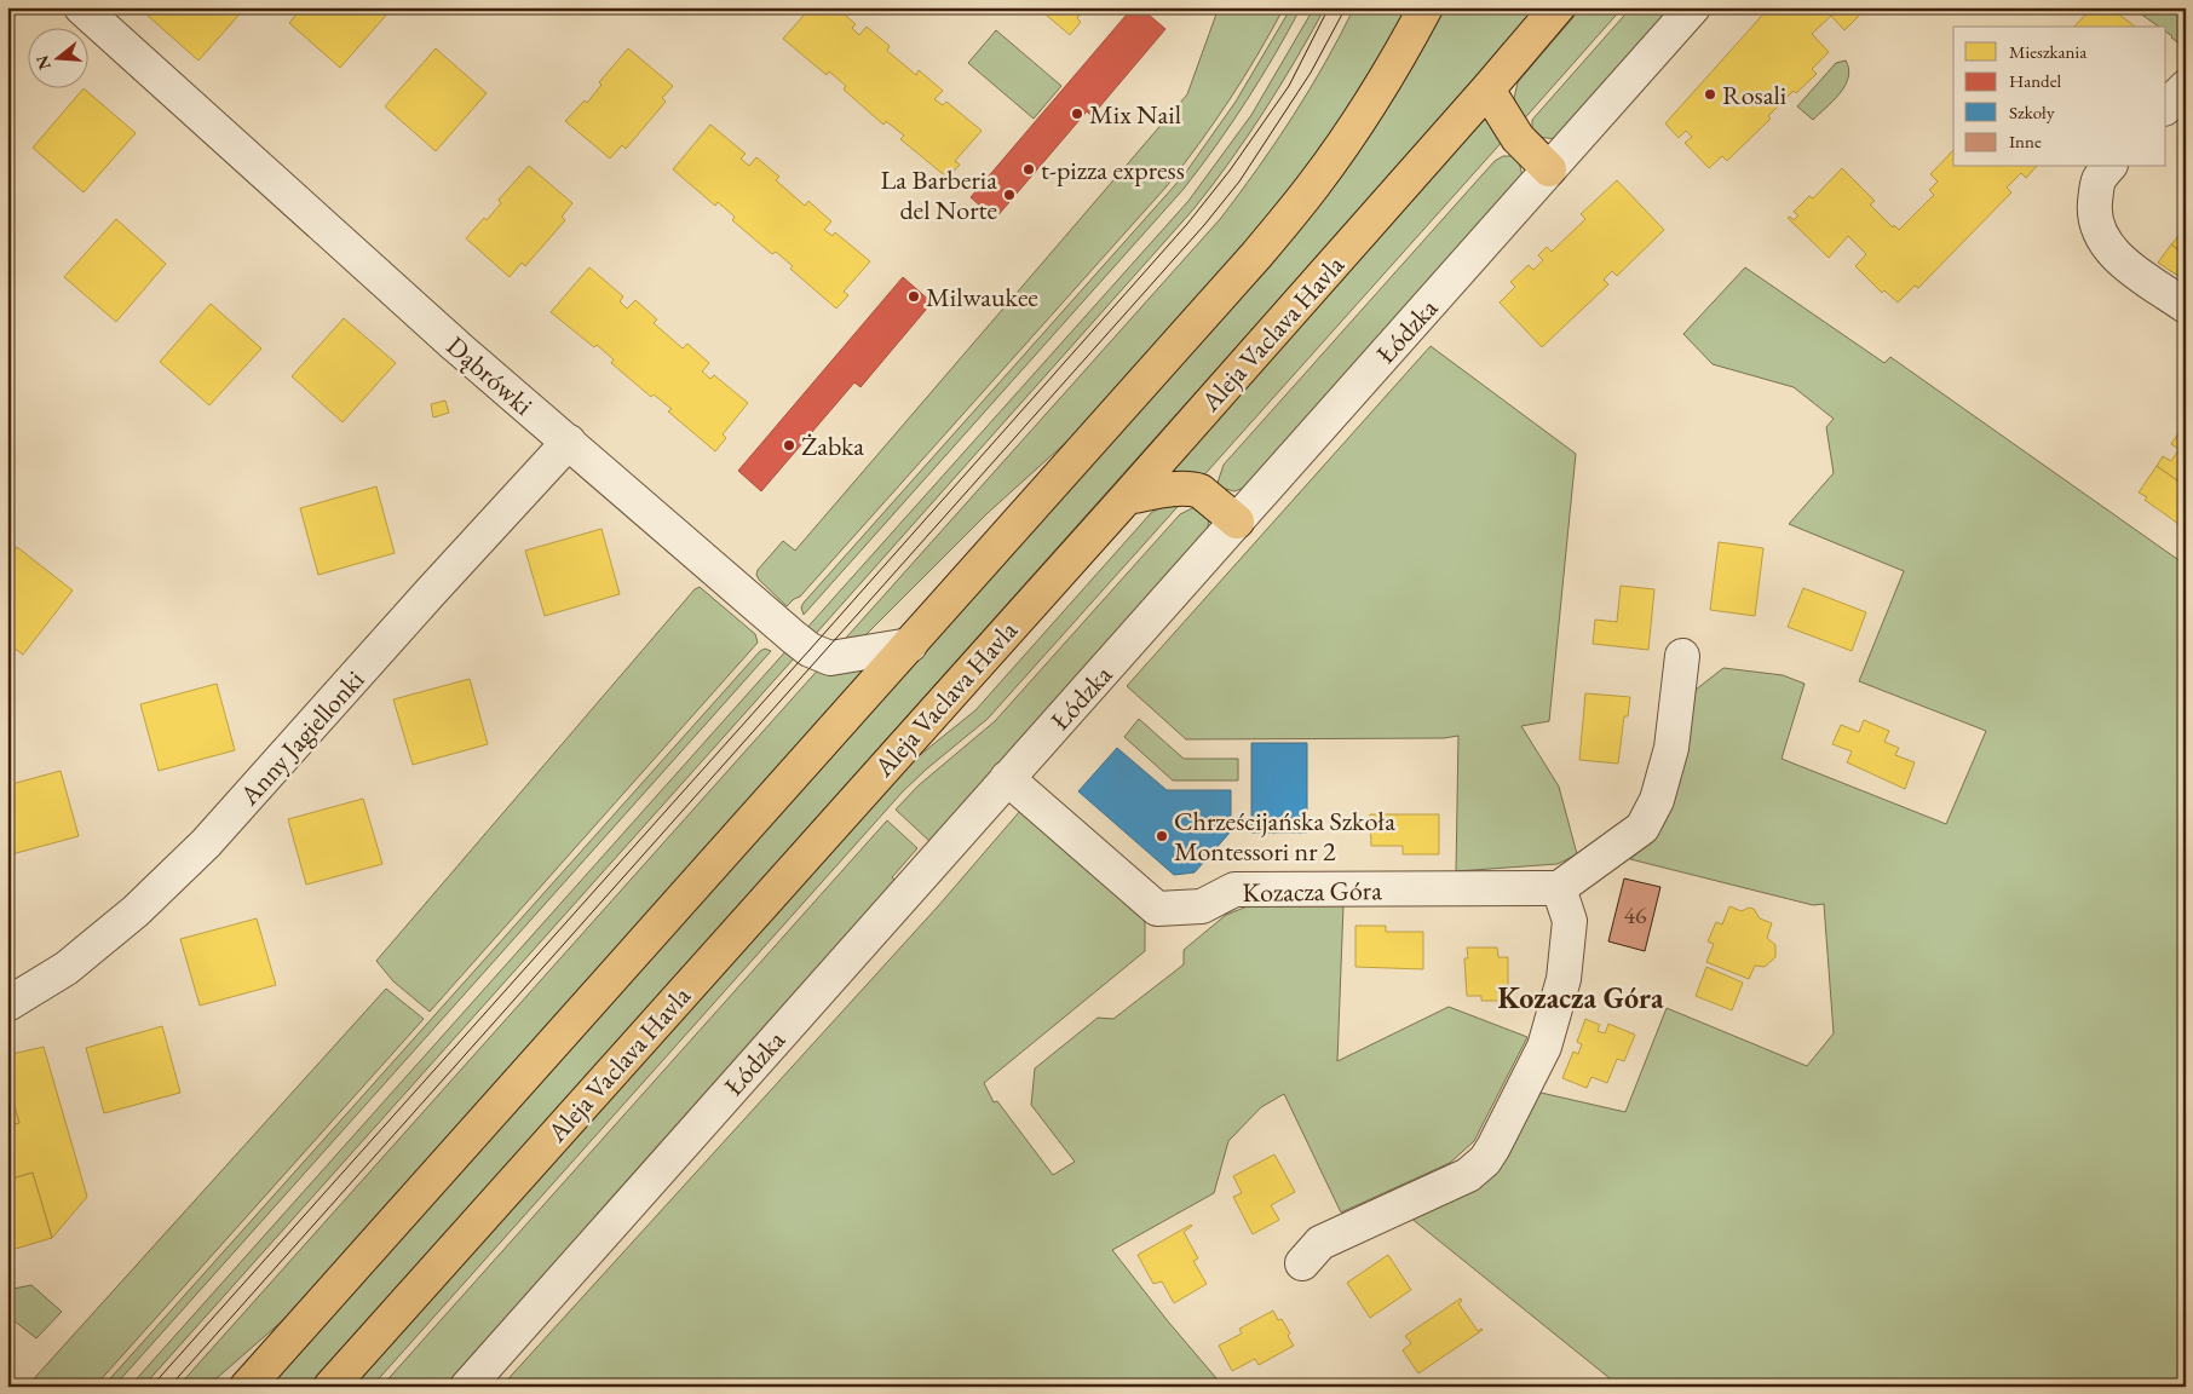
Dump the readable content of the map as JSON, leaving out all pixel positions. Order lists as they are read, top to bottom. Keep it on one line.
{"streets":{"main road":["Aleja Vaclava Havla"],"street":["Łódzka","Dąbrówki","Anny Jagiellonki","Kozacza Góra"]},"crossings":[["Łódzka","Kozacza Góra"],["Dąbrówki","Anny Jagiellonki"]],"districts":["Kozacza Góra"],"places":["Rosali","Mix Nail","t-pizza express","La Barberia del Norte","Milwaukee","Żabka","Chrześcijańska Szkoła Montessori nr 2"],"house_numbers":["46"],"legend":["Mieszkania","Handel","Szkoły","Inne"],"north":"left"}
